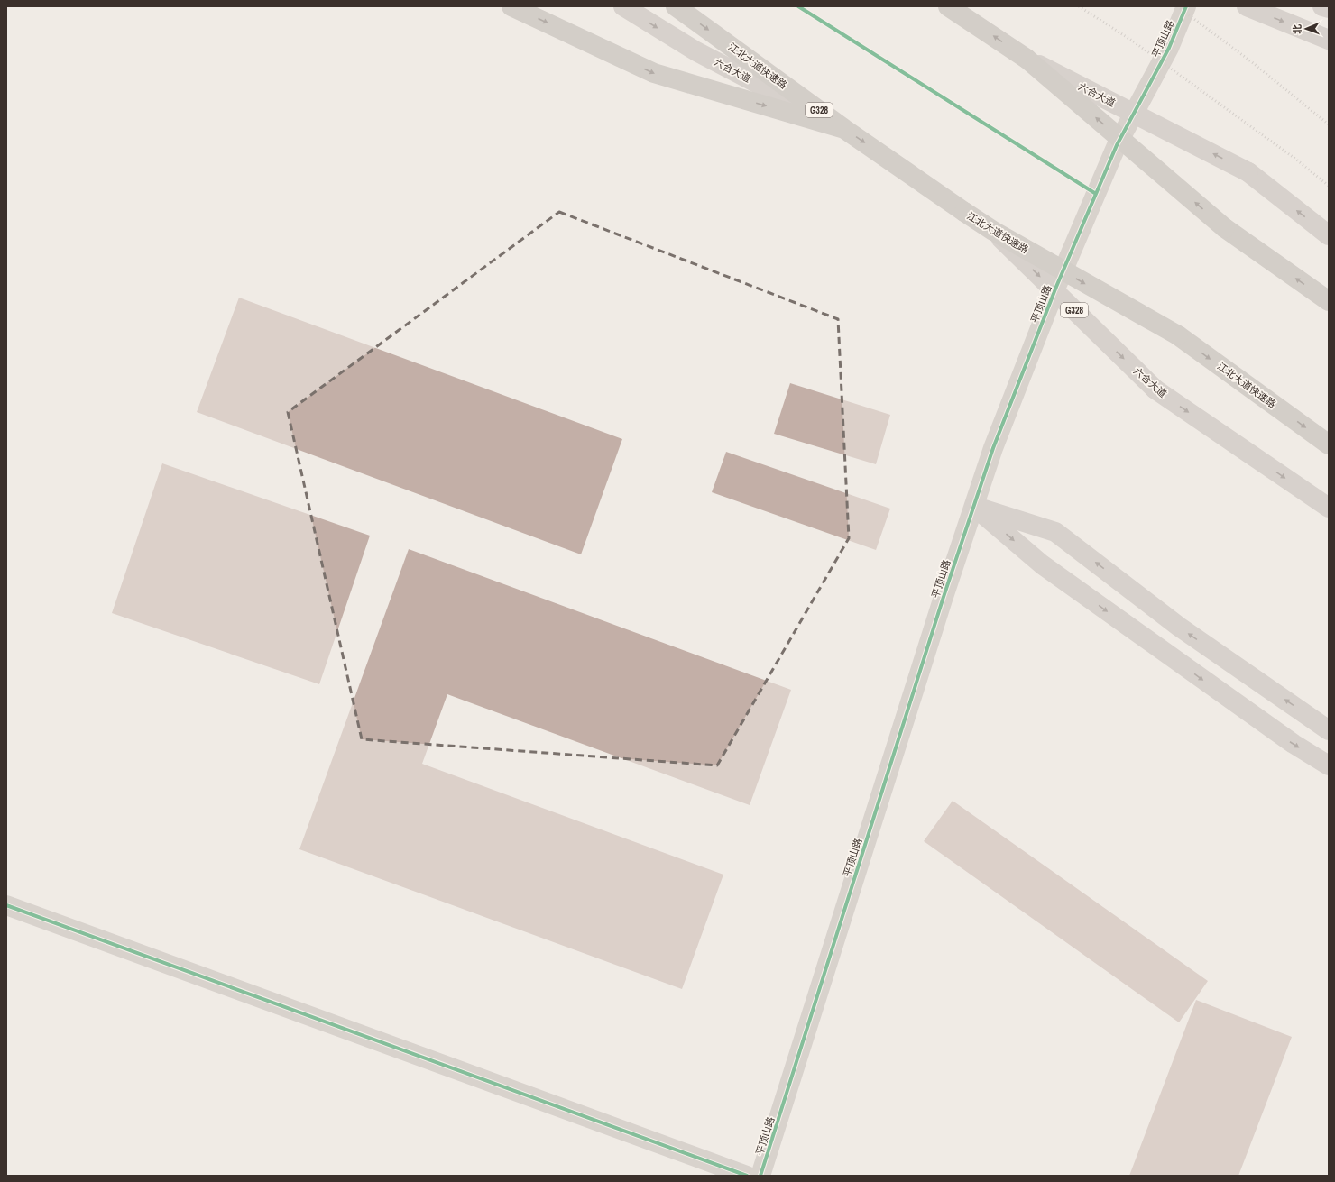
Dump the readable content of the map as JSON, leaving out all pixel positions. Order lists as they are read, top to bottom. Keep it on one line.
{"streets":{"highway":["江北大道快速路","G328"],"main road":["六合大道"],"street":["平顶山路"]},"crossings":[["江北大道快速路","六合大道"]],"north":"left"}
